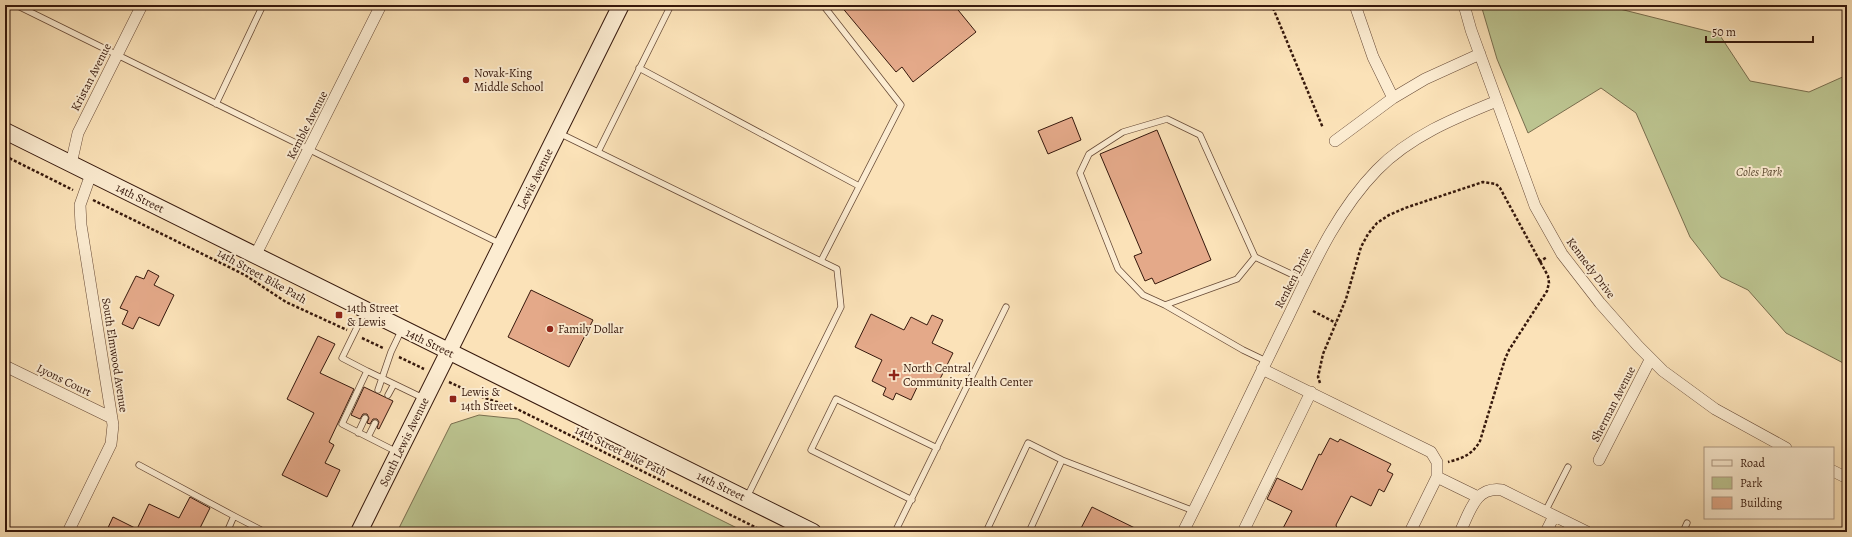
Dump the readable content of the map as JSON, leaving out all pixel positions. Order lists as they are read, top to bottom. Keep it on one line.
{"streets":{"street":["Kristan Avenue","Kemble Avenue","Lewis Avenue","14th Street","Kennedy Drive","Renken Drive","South Elmwood Avenue","Lyons Court","Sherman Avenue","South Lewis Avenue"],"path":["14th Street Bike Path"]},"crossings":[["Kristan Avenue","14th Street"],["Kemble Avenue","14th Street"],["Lewis Avenue","14th Street"],["Lewis Avenue","South Lewis Avenue"],["14th Street","South Elmwood Avenue"],["14th Street","South Lewis Avenue"],["Kennedy Drive","Renken Drive"],["Kennedy Drive","Sherman Avenue"],["South Elmwood Avenue","Lyons Court"]],"parks":["Coles Park"],"places":{"other":["Novak-King Middle School","Family Dollar"],"transit":["14th Street & Lewis","Lewis & 14th Street"],"health":["North Central Community Health Center"]},"legend":["Road","Park","Building"],"scale_bar":"50 m"}
